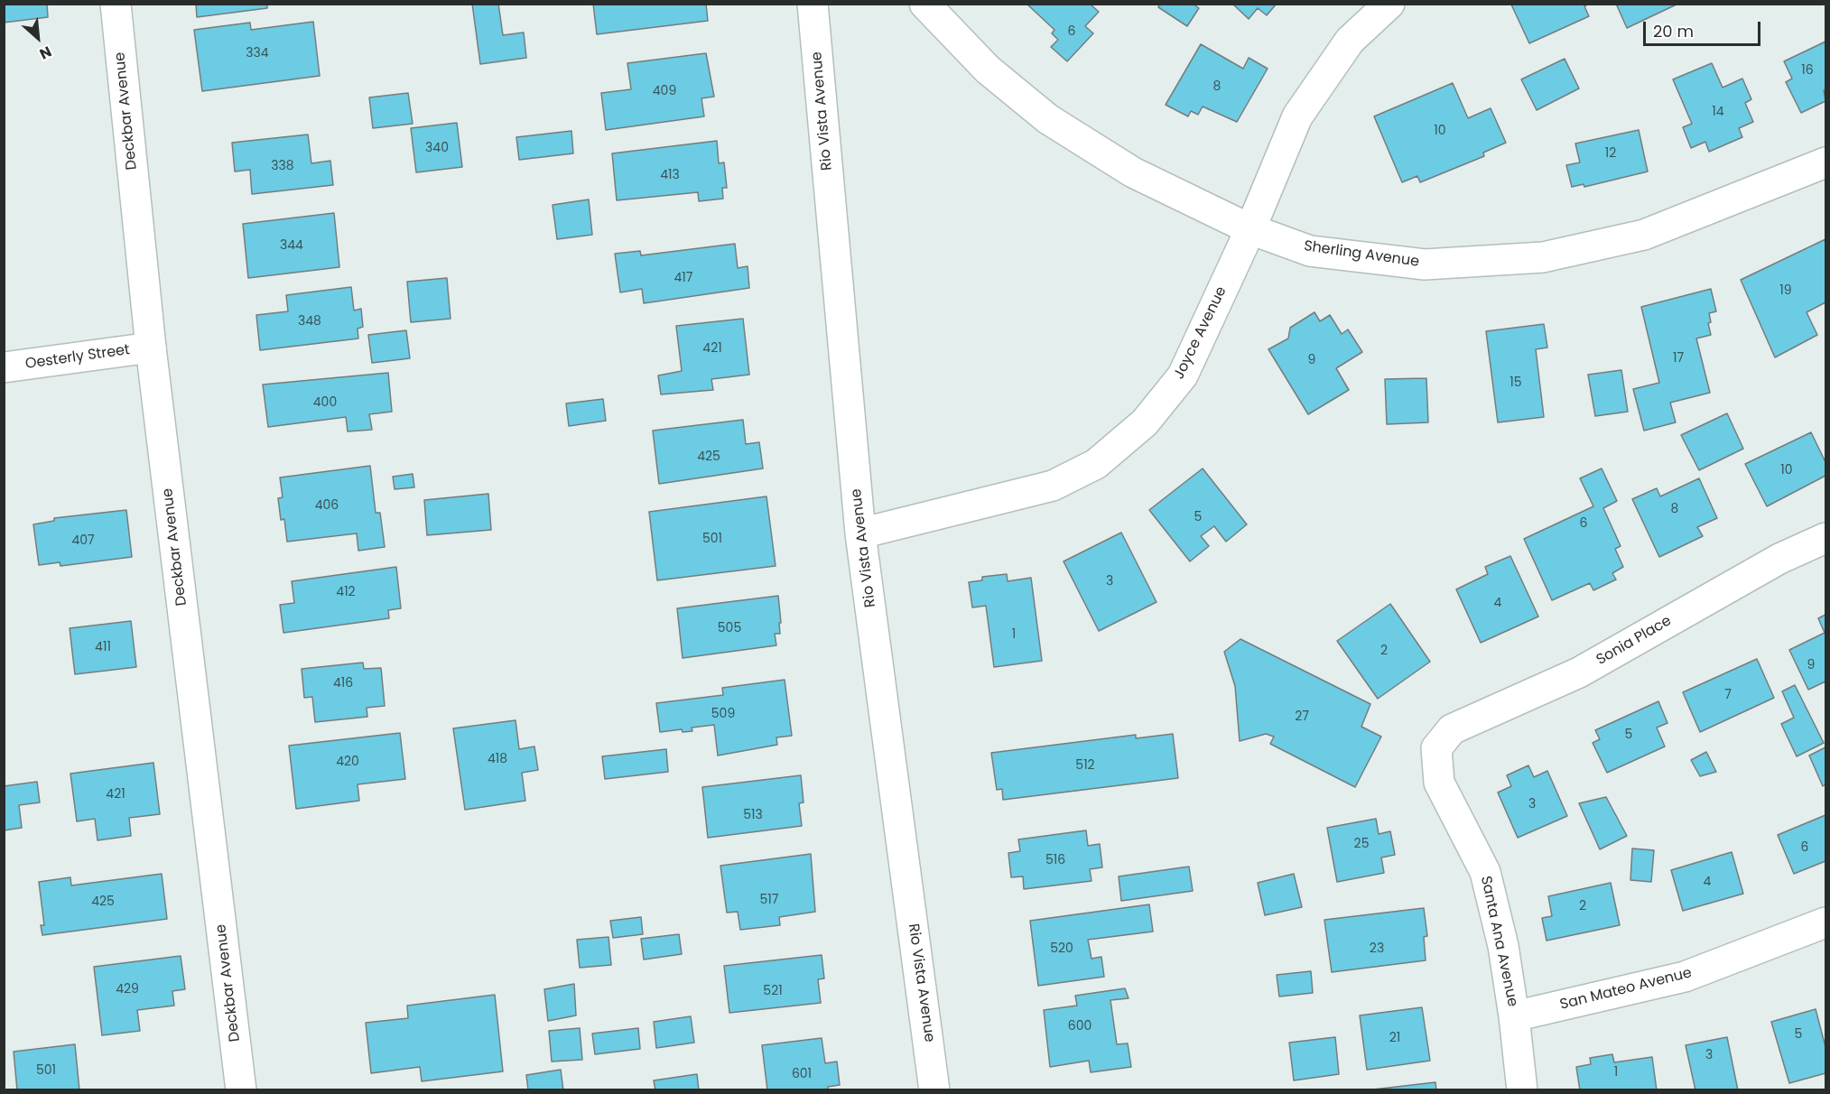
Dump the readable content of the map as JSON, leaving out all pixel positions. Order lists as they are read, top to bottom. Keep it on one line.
{"streets":{"street":["Deckbar Avenue","Rio Vista Avenue","Sherling Avenue","Joyce Avenue","Oesterly Street","Sonia Place","Santa Ana Avenue","San Mateo Avenue"]},"crossings":[["Deckbar Avenue","Oesterly Street"],["Rio Vista Avenue","Joyce Avenue"],["Sherling Avenue","Joyce Avenue"],["Sonia Place","Santa Ana Avenue"],["Santa Ana Avenue","San Mateo Avenue"]],"house_numbers":["6","334","16","8","409","14","10","340","12","338","413","344","417","19","348","421","17","9","15","400","425","10","406","8","5","6","501","407","3","412","4","505","1","411","2","9","416","7","509","27","5","418","420","512","421","3","513","25","6","516","4","517","425","2","520","23","429","521","600","5","21","3","501","1","601"],"scale_bar":"20 m","north":"bottom right"}
